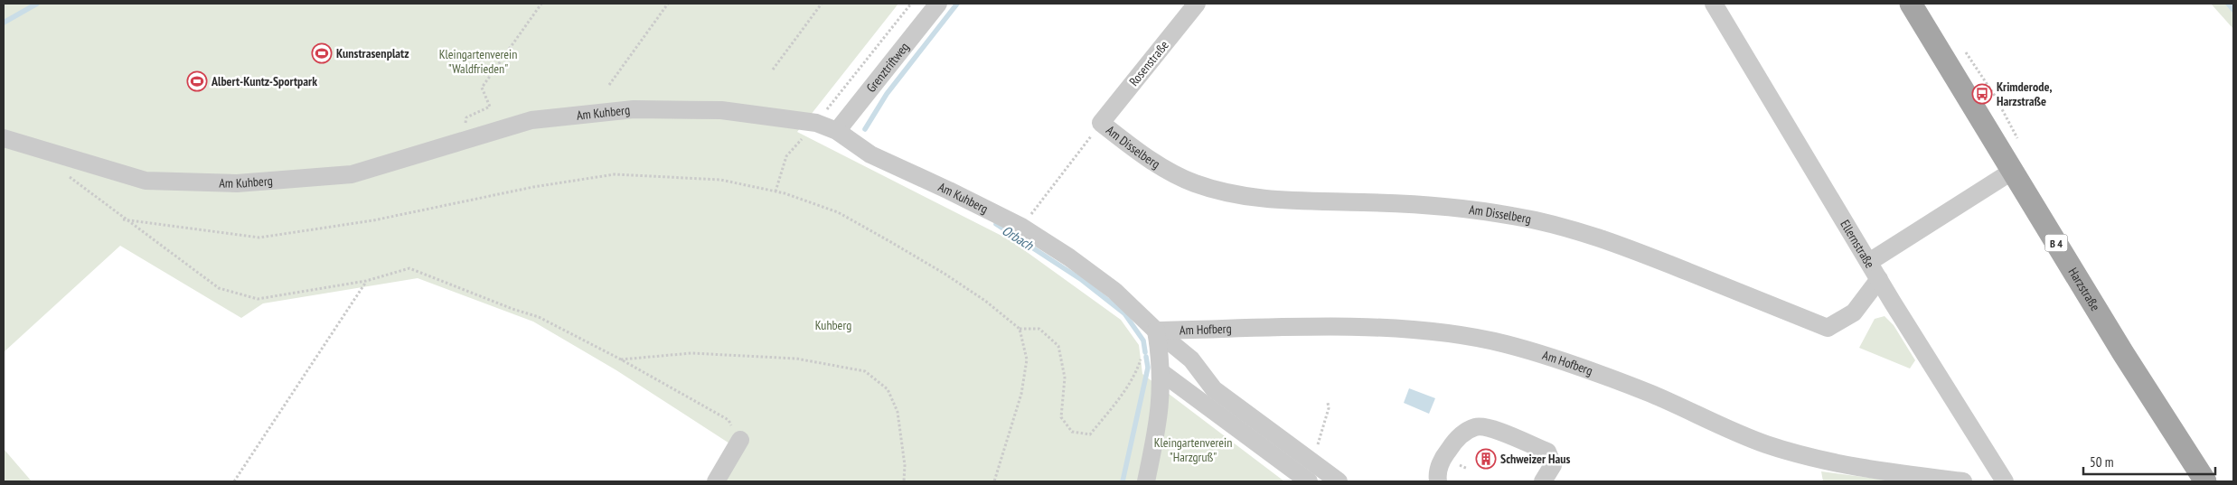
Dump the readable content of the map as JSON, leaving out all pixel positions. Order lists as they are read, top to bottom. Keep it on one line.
{"streets":{"main road":["B 4","Harzstraße"],"street":["Rosenstraße","Grenztriftweg","Am Kuhberg","Am Disselberg","Ellernstraße","Am Hofberg"]},"crossings":[["Rosenstraße","Am Disselberg"],["Grenztriftweg","Am Kuhberg"],["Am Kuhberg","Am Hofberg"],["Am Disselberg","Ellernstraße"]],"water":["Orbach"],"parks":["Kleingartenverein \"Waldfrieden\"","Kuhberg","Kleingartenverein \"Harzgruß\""],"places":{"sports":["Kunstrasenplatz","Albert-Kuntz-Sportpark"],"bus stop":["Krimderode, Harzstraße"],"building":["Schweizer Haus"]},"scale_bar":"50 m"}
